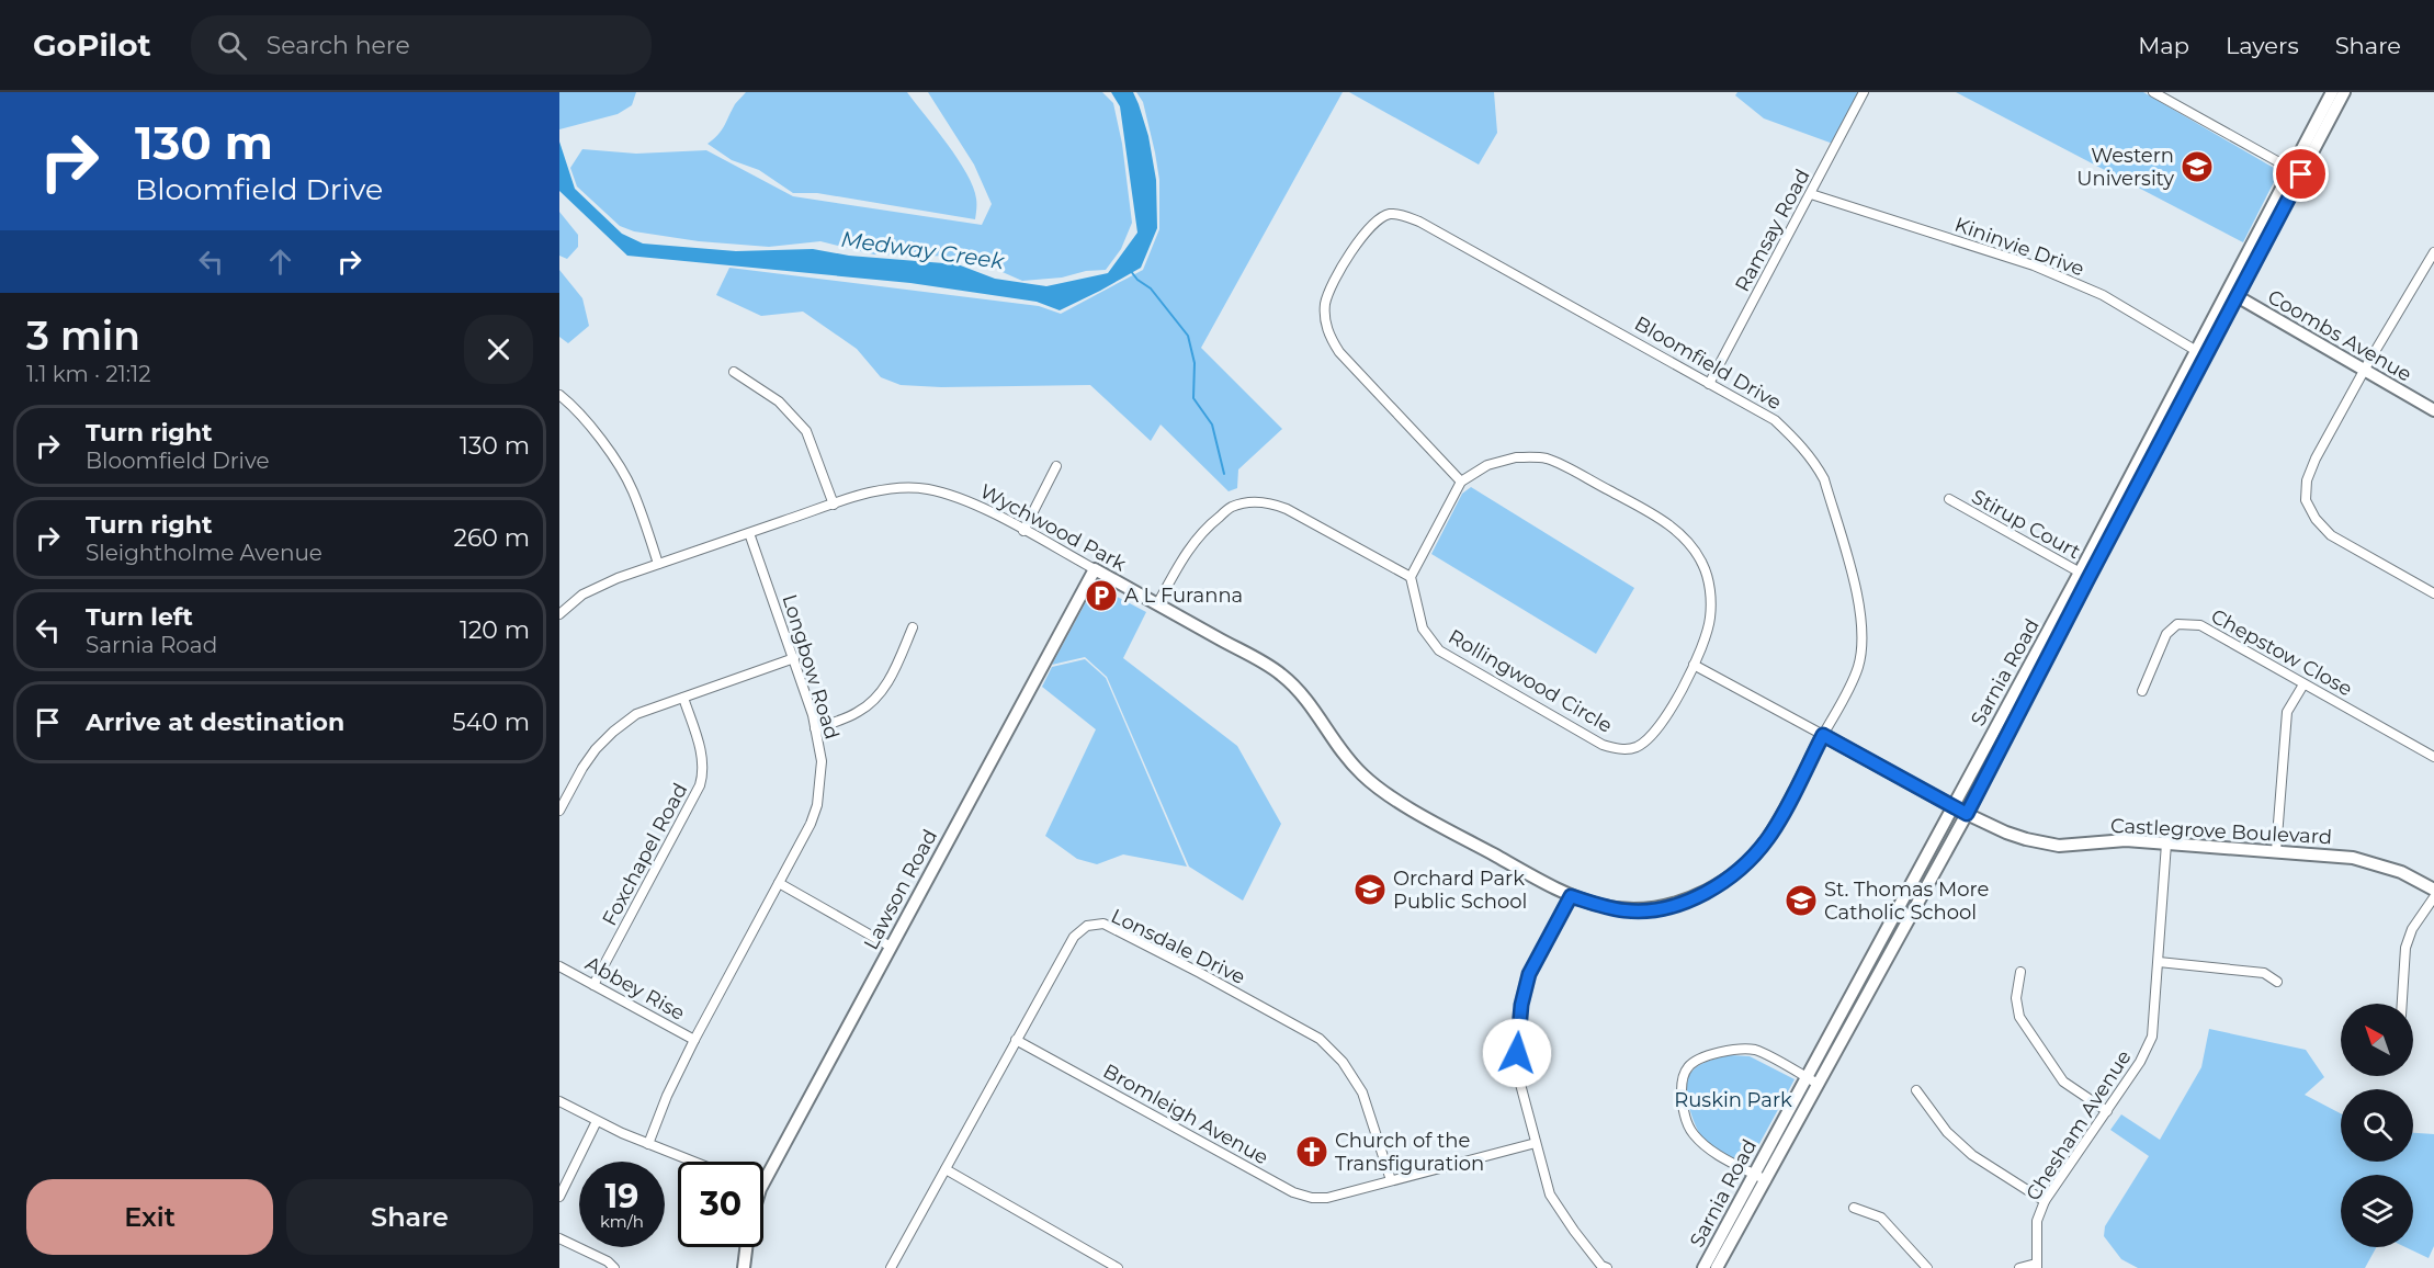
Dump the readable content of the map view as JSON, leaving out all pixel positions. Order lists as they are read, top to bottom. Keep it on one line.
{"streets":{"street":["Ramsay Road","Kininvie Drive","Coombs Avenue","Bloomfield Drive","Stirup Court","Wychwood Park","Chepstow Close","Longbow Road","Sarnia Road","Rollingwood Circle","Castlegrove Boulevard","Foxchapel Road","Lawson Road","Lonsdale Drive","Abbey Rise","Bromleigh Avenue","Chesham Avenue"]},"crossings":[["Ramsay Road","Kininvie Drive"],["Ramsay Road","Bloomfield Drive"],["Kininvie Drive","Sarnia Road"],["Coombs Avenue","Sarnia Road"],["Bloomfield Drive","Wychwood Park"],["Bloomfield Drive","Rollingwood Circle"],["Stirup Court","Sarnia Road"],["Wychwood Park","Longbow Road"],["Wychwood Park","Lawson Road"],["Longbow Road","Abbey Rise"],["Sarnia Road","Castlegrove Boulevard"],["Castlegrove Boulevard","Chesham Avenue"],["Foxchapel Road","Abbey Rise"],["Lonsdale Drive","Bromleigh Avenue"]],"water":["Medway Creek"],"parks":["Ruskin Park"],"places":{"school or university":["Western University","Orchard Park Public School","St. Thomas More Catholic School"],"parking":["A L Furanna"],"church":["Church of the Transfiguration"]},"north":"top left","page":{"header":"GoPilot","search":"Search here","nav":["Map","Layers","Share"],"turn":["130 m","Bloomfield Drive"],"heading":["3 min","1.1 km · 21:12"],"list":[{"name":"Turn right","note":"Bloomfield Drive","value":"130 m"},{"name":"Turn right","note":"Sleightholme Avenue","value":"260 m"},{"name":"Turn left","note":"Sarnia Road","value":"120 m"},{"name":"Arrive at destination","value":"540 m"}],"speed":"19 km/h","limit":"30","buttons":["Exit","Share"]}}
